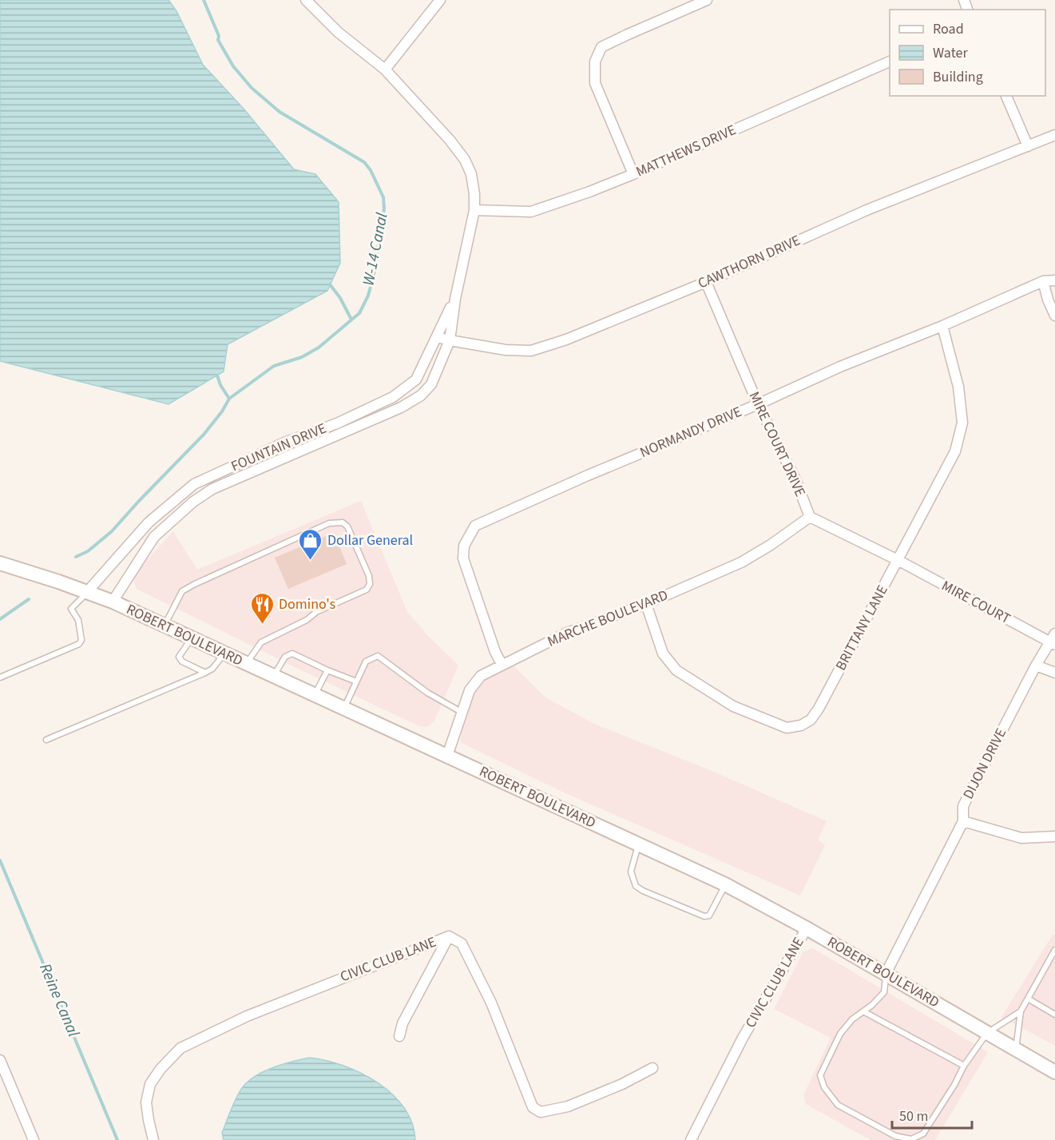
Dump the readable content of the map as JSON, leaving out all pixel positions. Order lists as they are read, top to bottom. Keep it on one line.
{"streets":{"main road":["ROBERT BOULEVARD"],"street":["MATTHEWS DRIVE","CAWTHORN DRIVE","NORMANDY DRIVE","MIRE COURT DRIVE","FOUNTAIN DRIVE","MIRE COURT","MARCHE BOULEVARD","BRITTANY LANE","DIJON DRIVE","CIVIC CLUB LANE"]},"crossings":[["MATTHEWS DRIVE","FOUNTAIN DRIVE"],["CAWTHORN DRIVE","MIRE COURT DRIVE"],["CAWTHORN DRIVE","FOUNTAIN DRIVE"],["NORMANDY DRIVE","MIRE COURT DRIVE"],["NORMANDY DRIVE","MARCHE BOULEVARD"],["NORMANDY DRIVE","BRITTANY LANE"],["MIRE COURT DRIVE","MARCHE BOULEVARD"],["FOUNTAIN DRIVE","ROBERT BOULEVARD"],["MIRE COURT","BRITTANY LANE"],["MIRE COURT","DIJON DRIVE"],["MARCHE BOULEVARD","BRITTANY LANE"],["MARCHE BOULEVARD","ROBERT BOULEVARD"],["ROBERT BOULEVARD","DIJON DRIVE"],["ROBERT BOULEVARD","CIVIC CLUB LANE"]],"water":["W-14 Canal","Reine Canal"],"places":{"shop":["Dollar General"],"restaurant":["Domino's"]},"legend":["Road","Water","Building"],"scale_bar":"50 m"}
